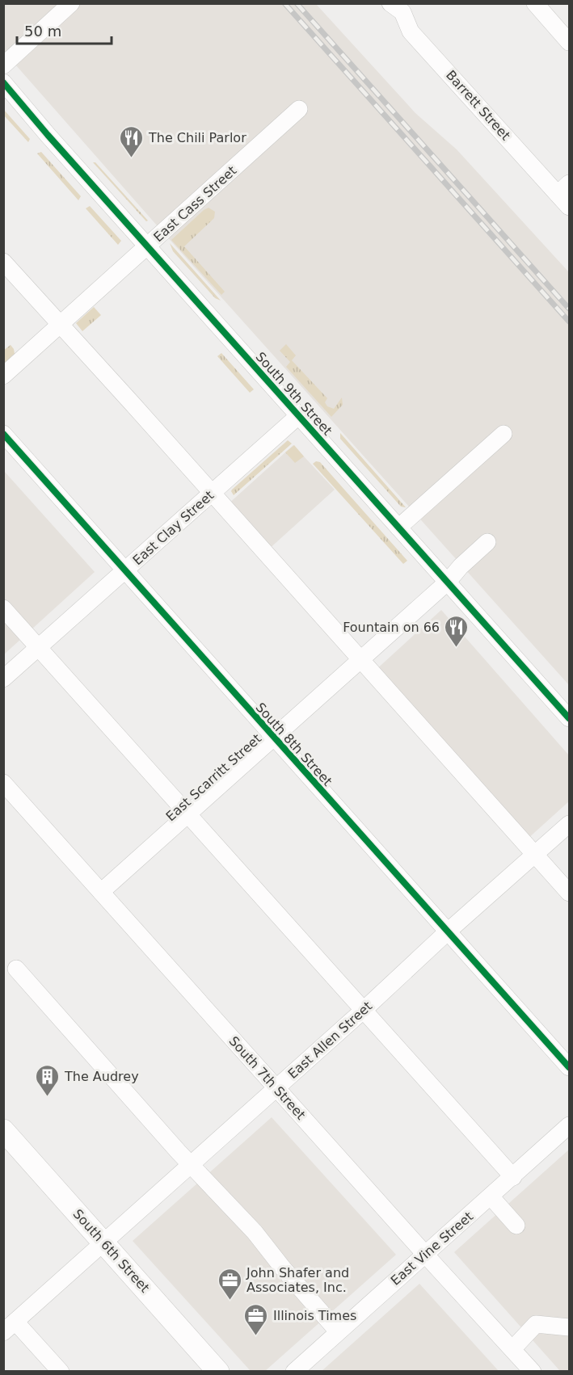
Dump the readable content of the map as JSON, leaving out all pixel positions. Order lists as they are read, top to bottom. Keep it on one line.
{"streets":{"main road":["South 6th Street"],"street":["Barrett Street","East Cass Street","South 9th Street","East Clay Street","South 8th Street","East Scarritt Street","East Allen Street","South 7th Street","East Vine Street"]},"crossings":[["East Cass Street","South 9th Street"],["South 9th Street","East Clay Street"],["South 9th Street","East Scarritt Street"],["East Clay Street","South 8th Street"],["South 8th Street","East Scarritt Street"],["South 8th Street","East Allen Street"],["East Scarritt Street","South 7th Street"],["East Allen Street","South 7th Street"],["East Allen Street","South 6th Street"],["South 7th Street","East Vine Street"]],"places":{"restaurant":["The Chili Parlor","Fountain on 66"],"building":["The Audrey"],"office":["John Shafer and Associates, Inc.","Illinois Times"]},"scale_bar":"50 m"}
